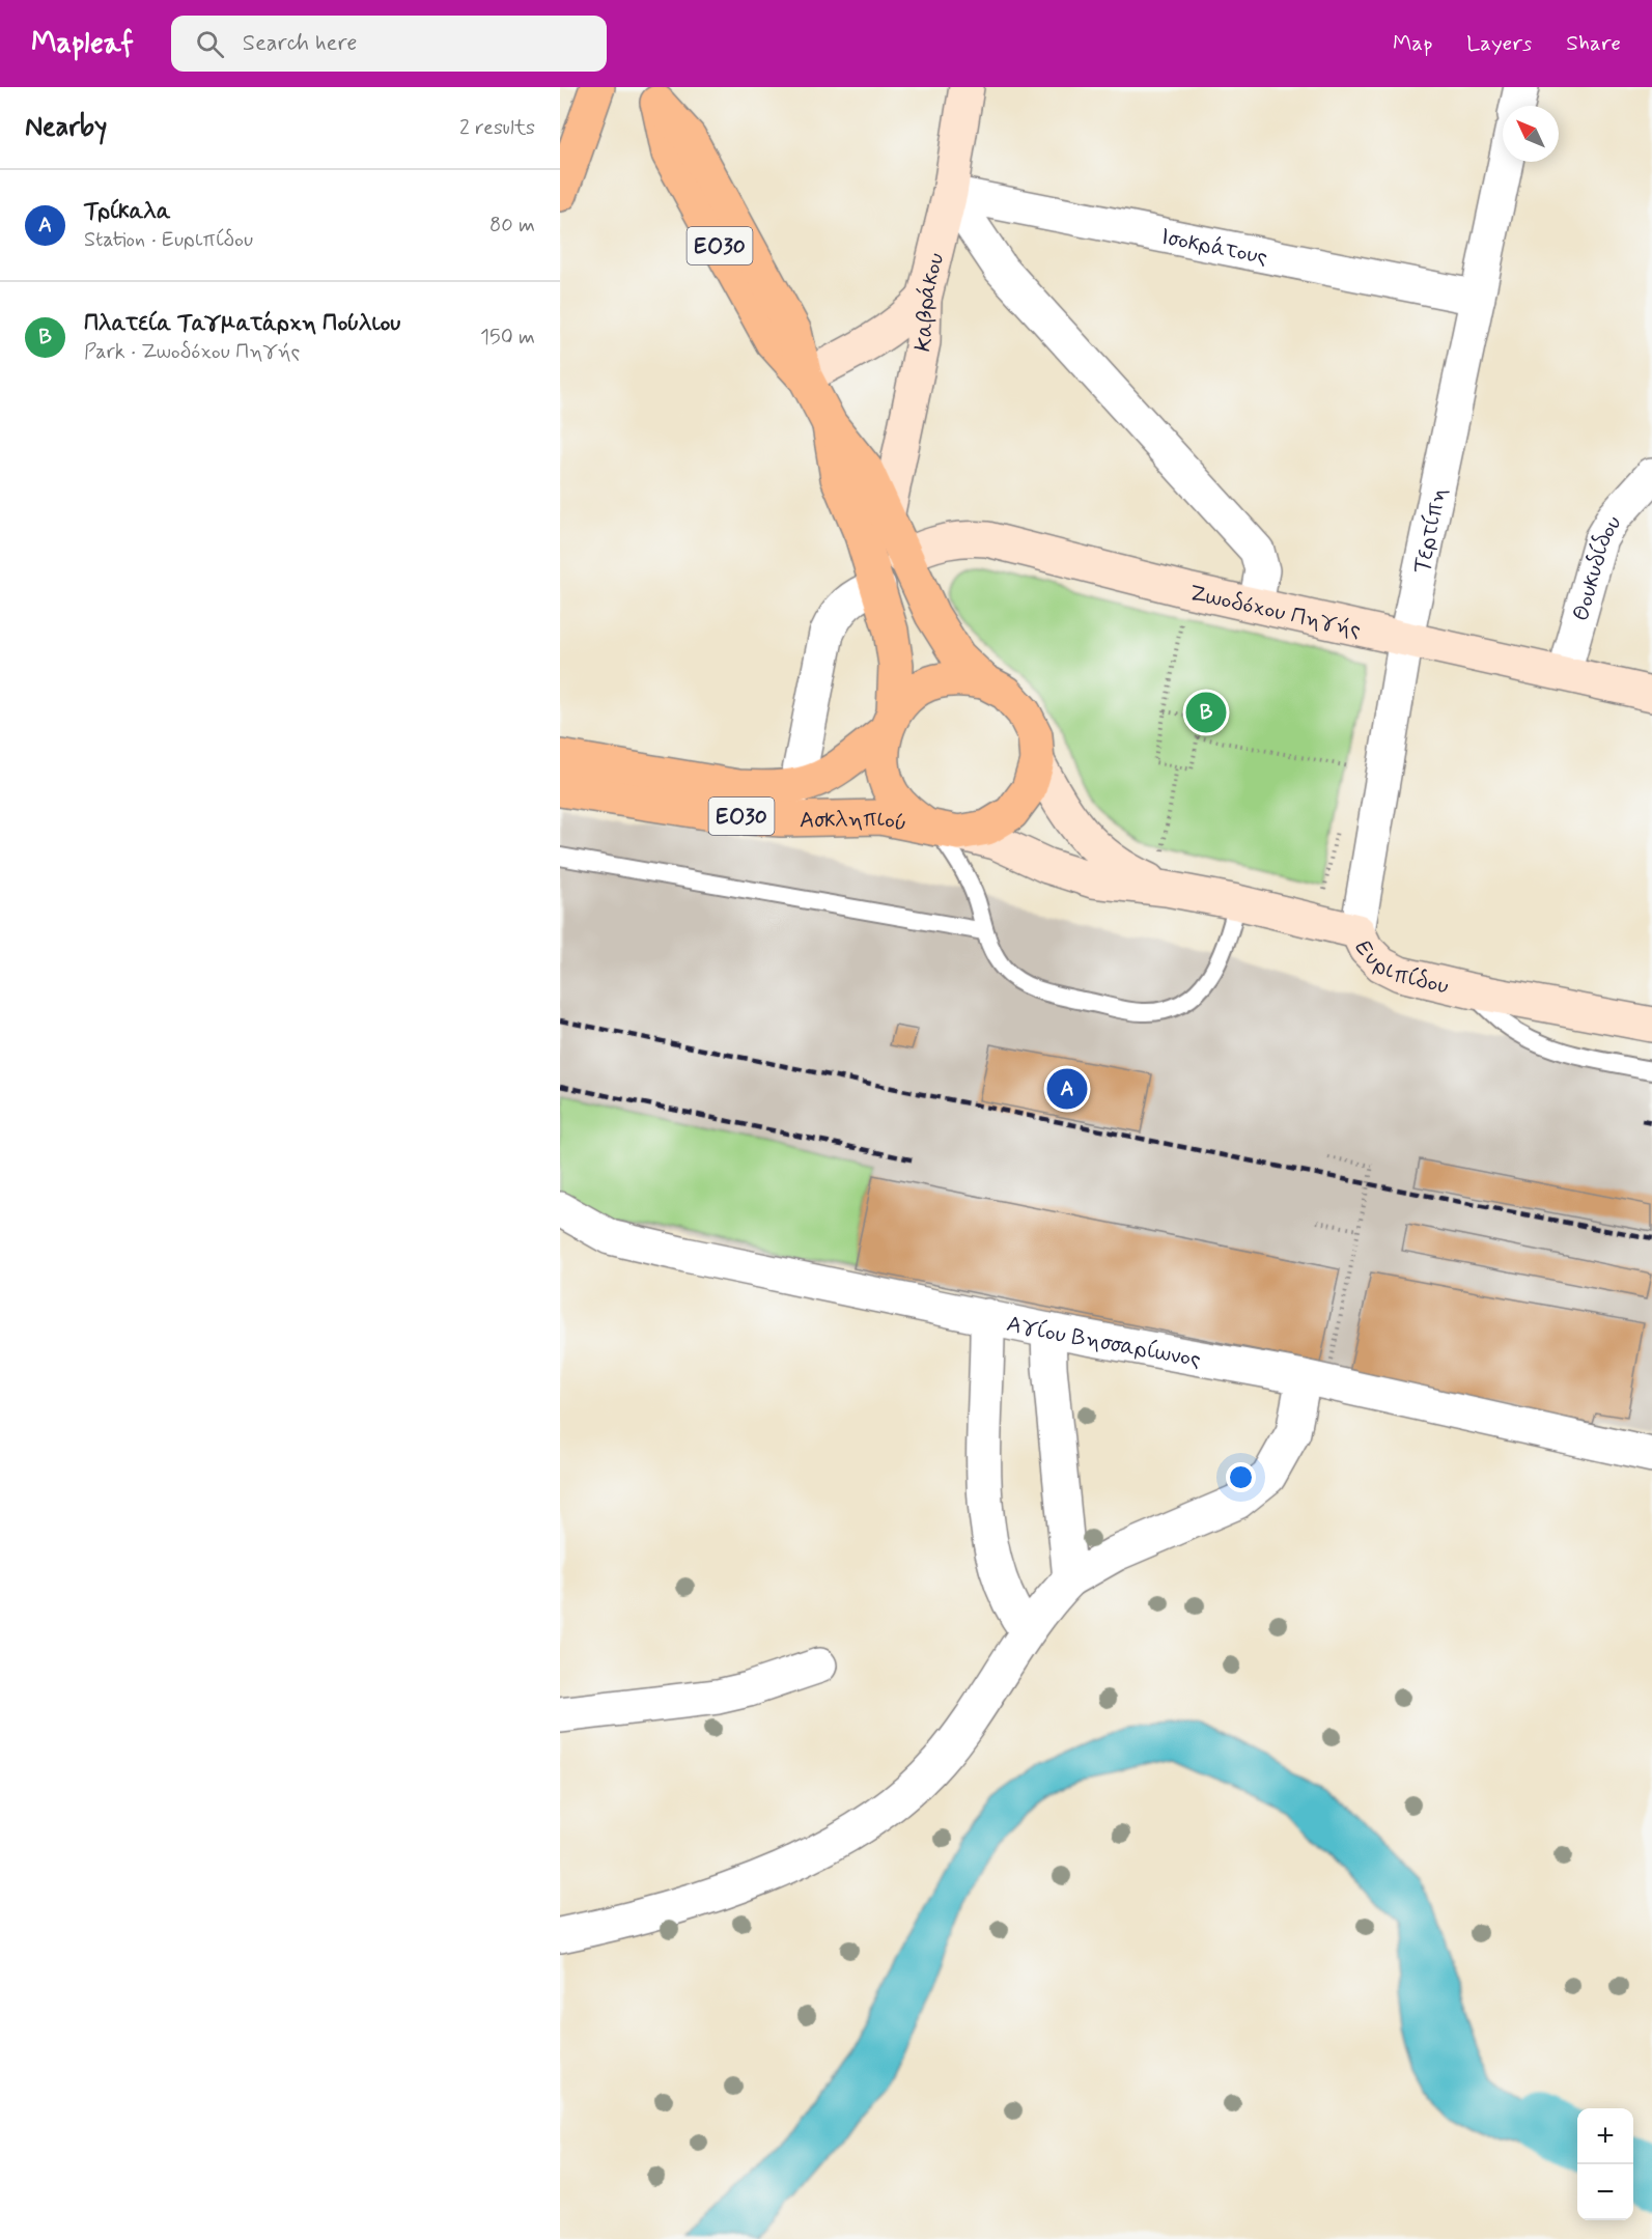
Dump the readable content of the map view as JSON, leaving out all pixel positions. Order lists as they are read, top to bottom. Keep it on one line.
{"streets":{"main road":["ΕΟ30","Ασκληπιού"],"street":["Ισοκράτους","Καβράκου","Τερτίπη","Θουκυδίδου","Ζωοδόχου Πηγής","Ευριπίδου","Αγίου Βησσαρίωνος"]},"crossings":[["Ισοκράτους","Καβράκου"],["Ισοκράτους","Τερτίπη"],["Καβράκου","Ασκληπιού"],["Τερτίπη","Ζωοδόχου Πηγής"],["Τερτίπη","Ευριπίδου"],["Θουκυδίδου","Ζωοδόχου Πηγής"],["Ζωοδόχου Πηγής","Ασκληπιού"],["Ασκληπιού","Ευριπίδου"]],"north":"top left","page":{"header":"Mapleaf","search":"Search here","nav":["Map","Layers","Share"],"heading":["Nearby","2 results"],"list":[{"mark":"A","name":"Τρίκαλα","note":"Station · Ευριπίδου","value":"80 m"},{"mark":"B","name":"Πλατεία Ταγματάρχη Πούλιου","note":"Park · Ζωοδόχου Πηγής","value":"150 m"}],"pins":["B","A"],"map_buttons":["+","−"]}}
